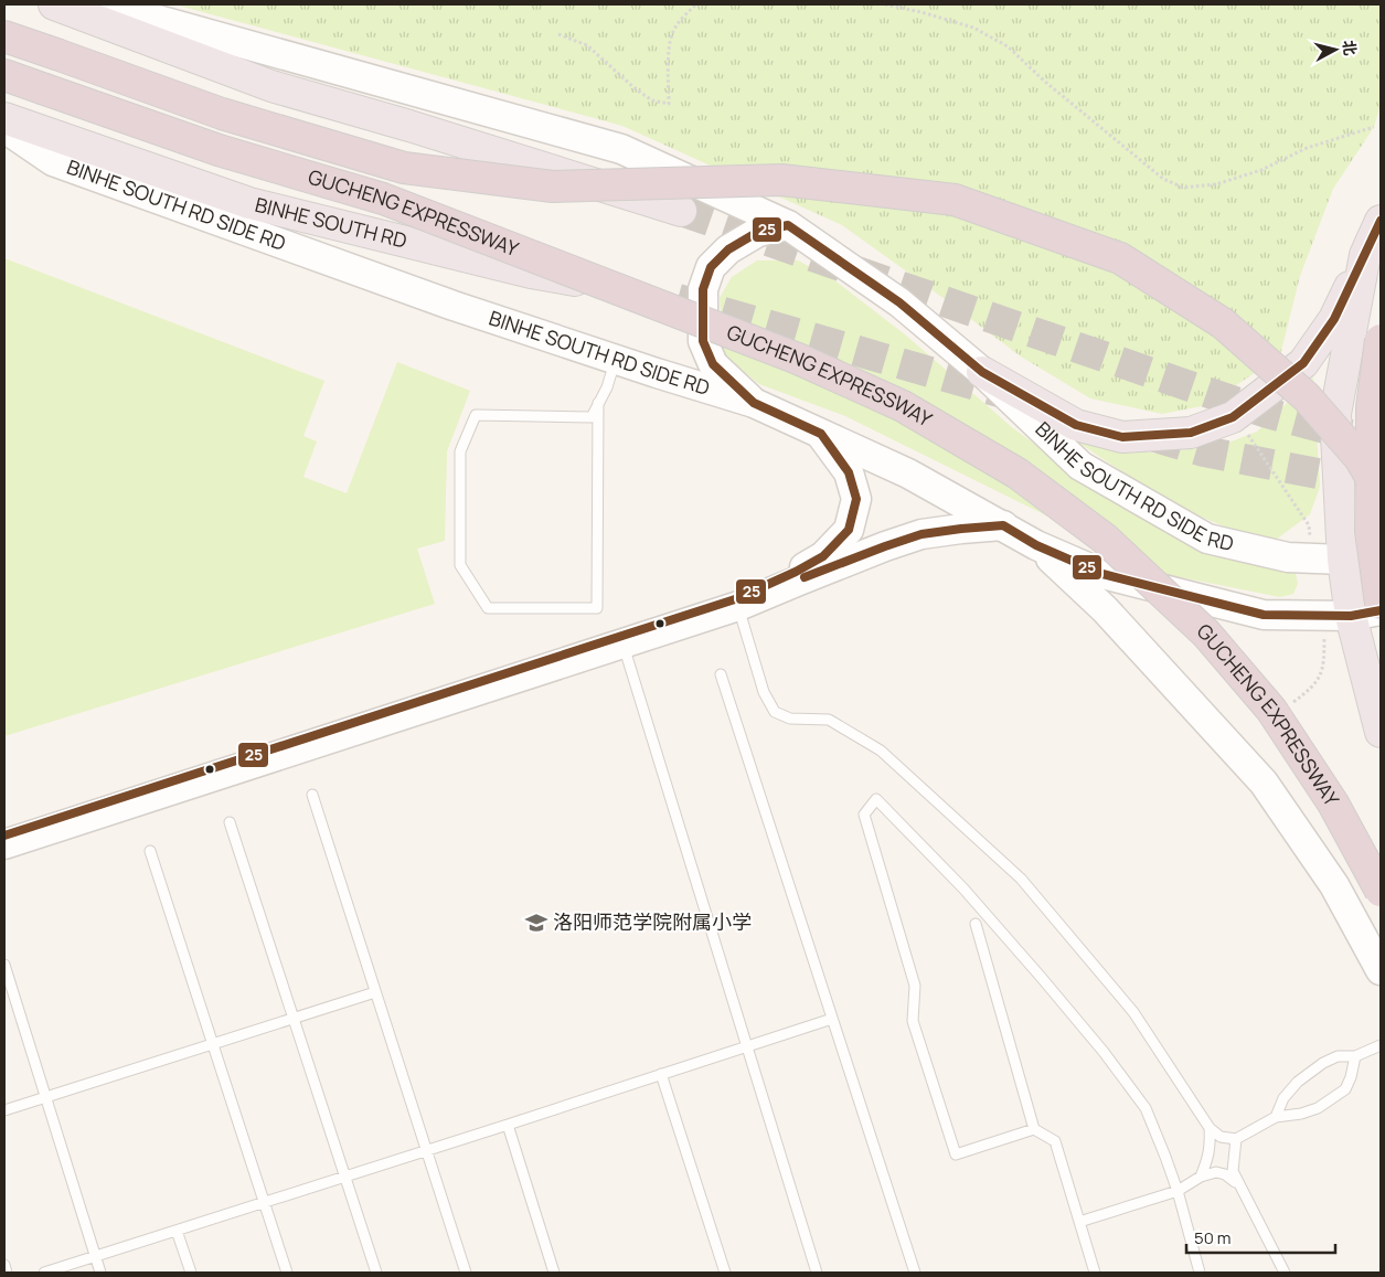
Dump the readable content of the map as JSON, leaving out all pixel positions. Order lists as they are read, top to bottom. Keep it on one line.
{"streets":{"highway":["GUCHENG EXPRESSWAY"],"main road":["BINHE SOUTH RD SIDE RD","BINHE SOUTH RD"]},"places":{"school or university":["洛阳师范学院附属小学"]},"lines":["transit line 25"],"scale_bar":"50 m","north":"right"}
